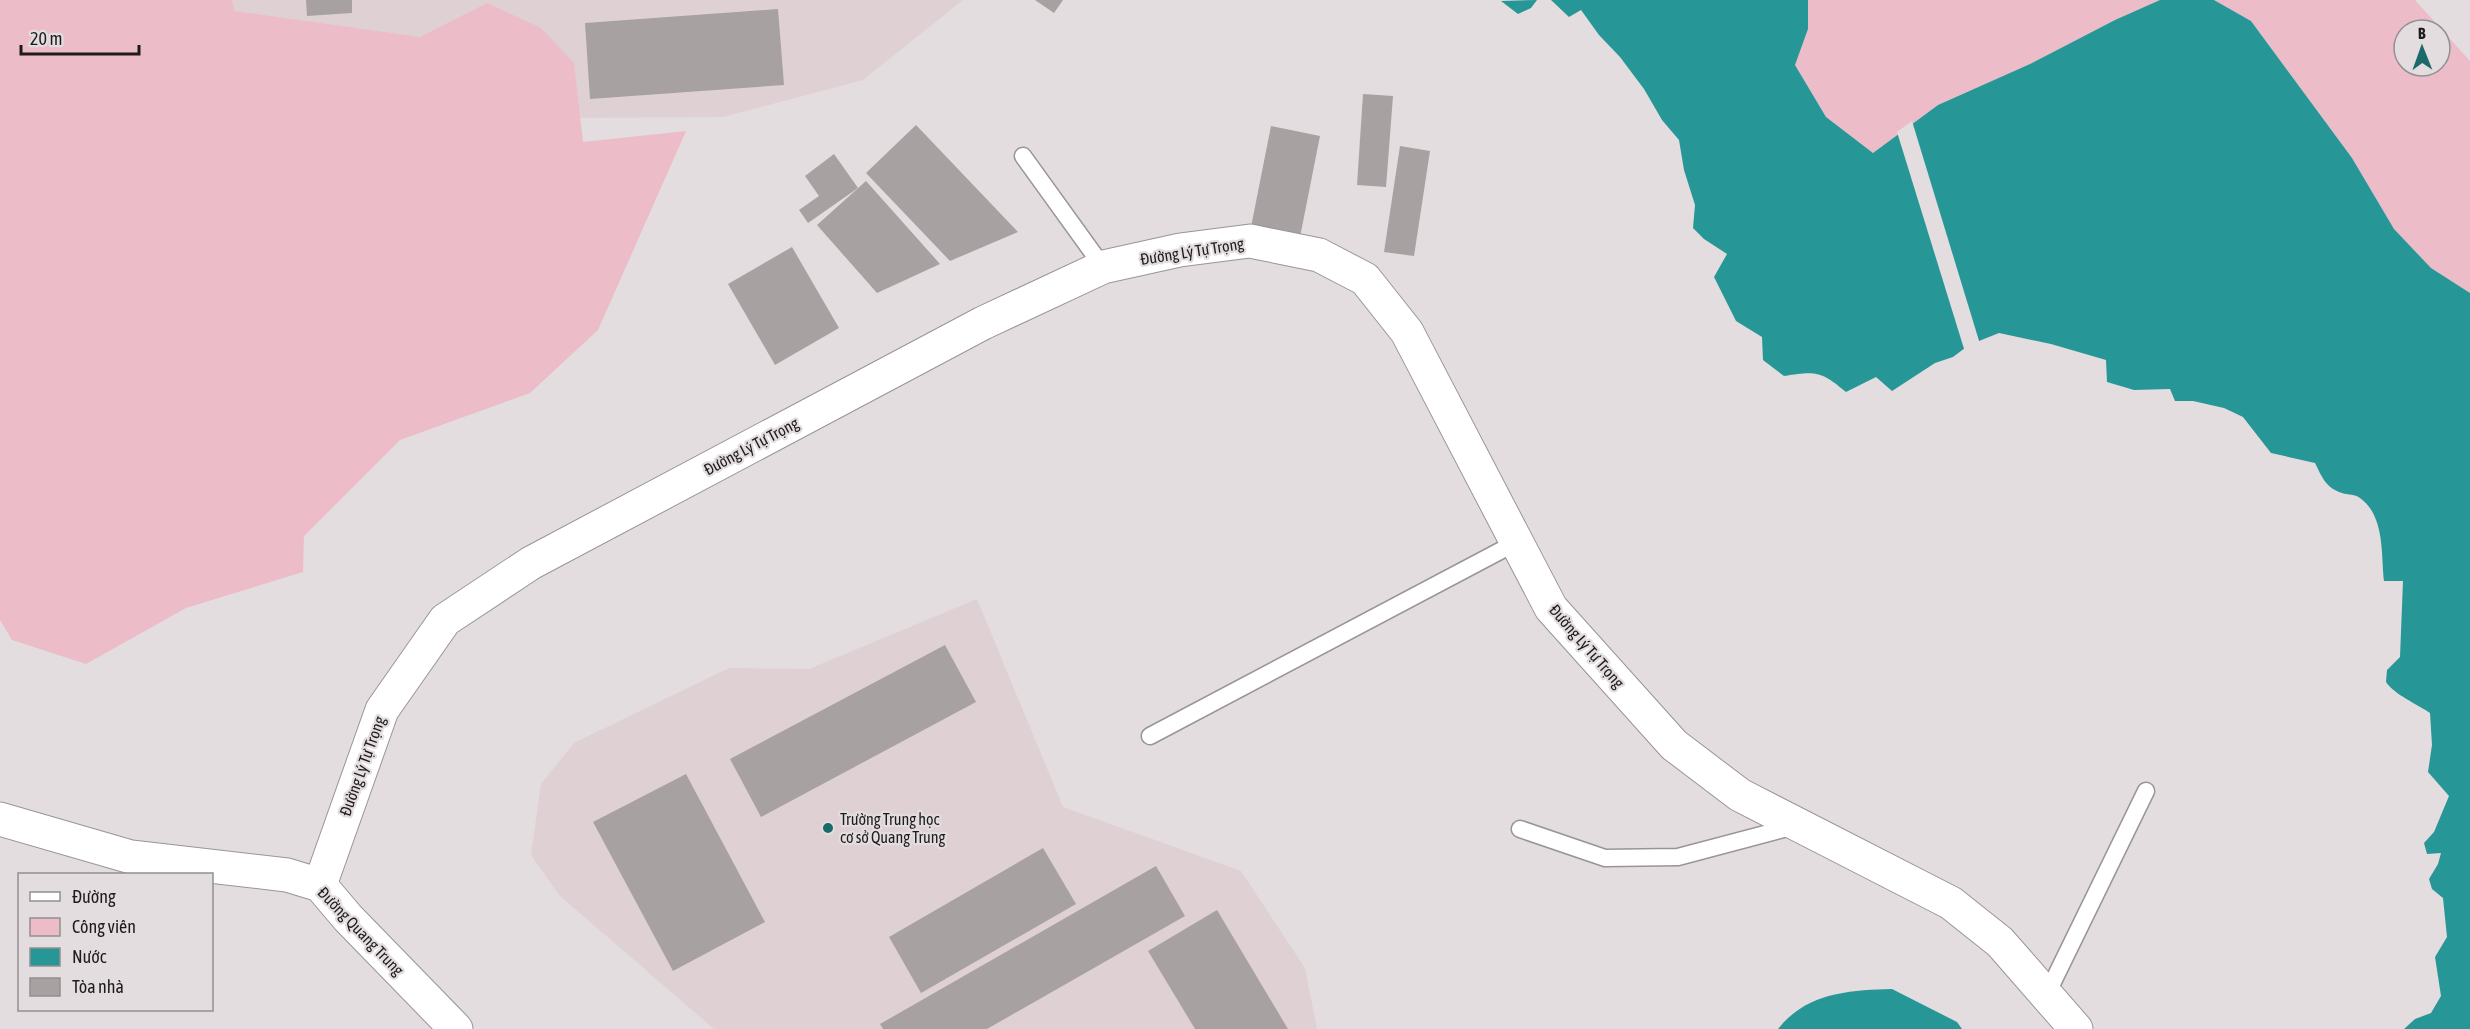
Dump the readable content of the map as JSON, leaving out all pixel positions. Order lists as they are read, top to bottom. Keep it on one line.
{"streets":{"street":["Đường Lý Tự Trọng","Đường Quang Trung"]},"crossings":[["Đường Lý Tự Trọng","Đường Quang Trung"]],"places":["Trường Trung học cơ sở Quang Trung"],"legend":["Đường","Công viên","Nước","Tòa nhà"],"scale_bar":"20 m","north":"top"}
